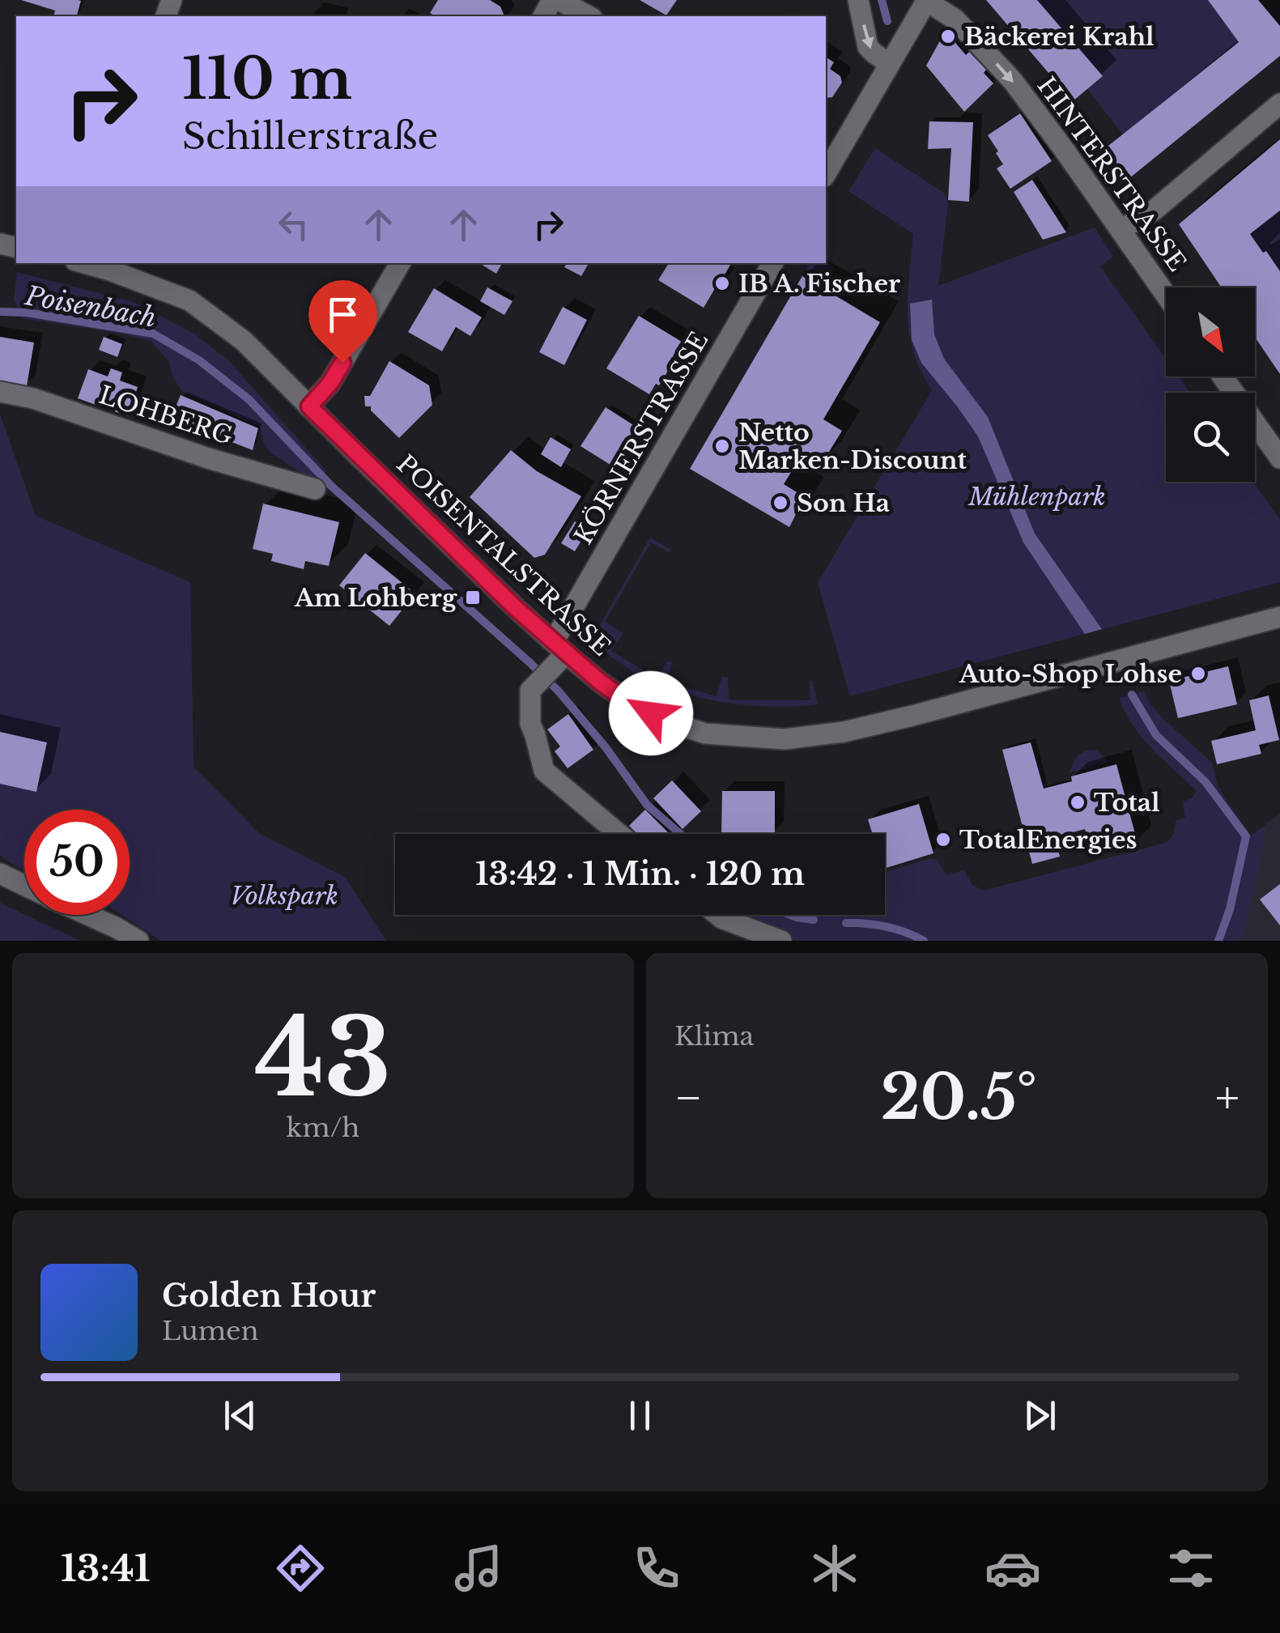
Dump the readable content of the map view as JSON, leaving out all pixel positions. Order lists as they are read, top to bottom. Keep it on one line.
{"streets":{"street":["HINTERSTRASSE","LOHBERG","KÖRNERSTRASSE","POISENTALSTRASSE"]},"crossings":[["KÖRNERSTRASSE","POISENTALSTRASSE"]],"one_way":["HINTERSTRASSE"],"water":["Poisenbach"],"parks":["Mühlenpark","Volkspark"],"places":{"other":["Bäckerei Krahl","IB A. Fischer","Netto Marken-Discount","Son Ha","Auto-Shop Lohse","Total","TotalEnergies"],"transit":["Am Lohberg"]},"north":"bottom right","page":{"turn":["110 m","Schillerstraße"],"limit":"50","trip":"13:42 · 1 Min. · 120 m","tile":[["43","km/h"],"Klima"],"heat":["−","20.5°","+"],"song":["Golden Hour","Lumen"],"tabs":"13:41"}}
